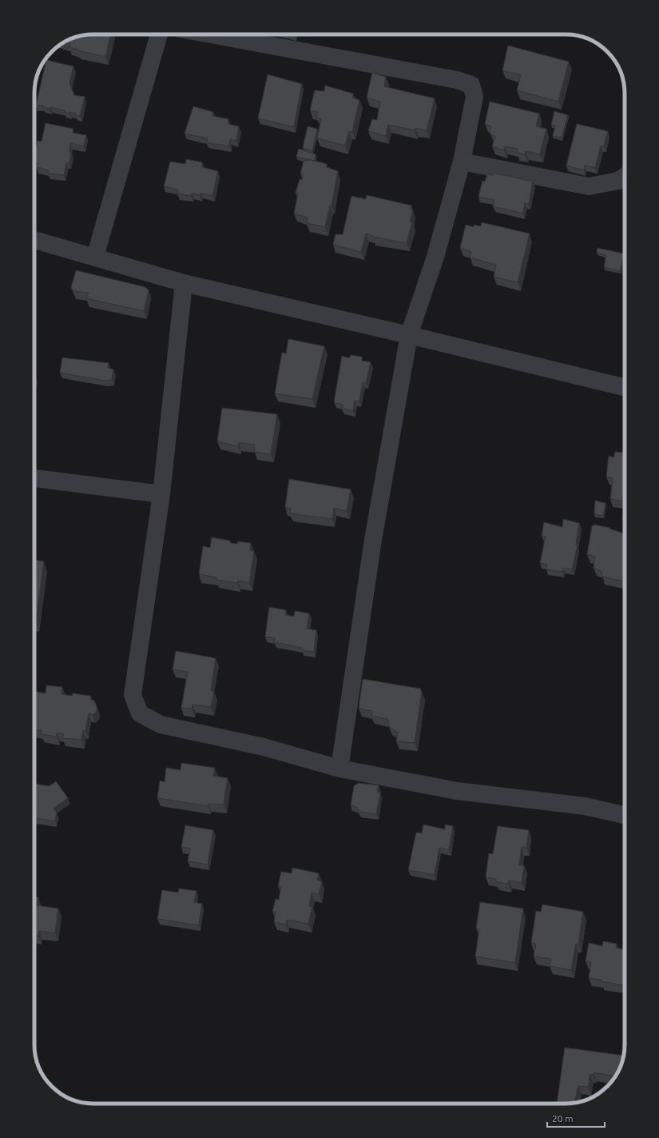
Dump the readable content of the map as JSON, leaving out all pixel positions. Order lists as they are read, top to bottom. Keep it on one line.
{"scale_bar":"20 m"}
